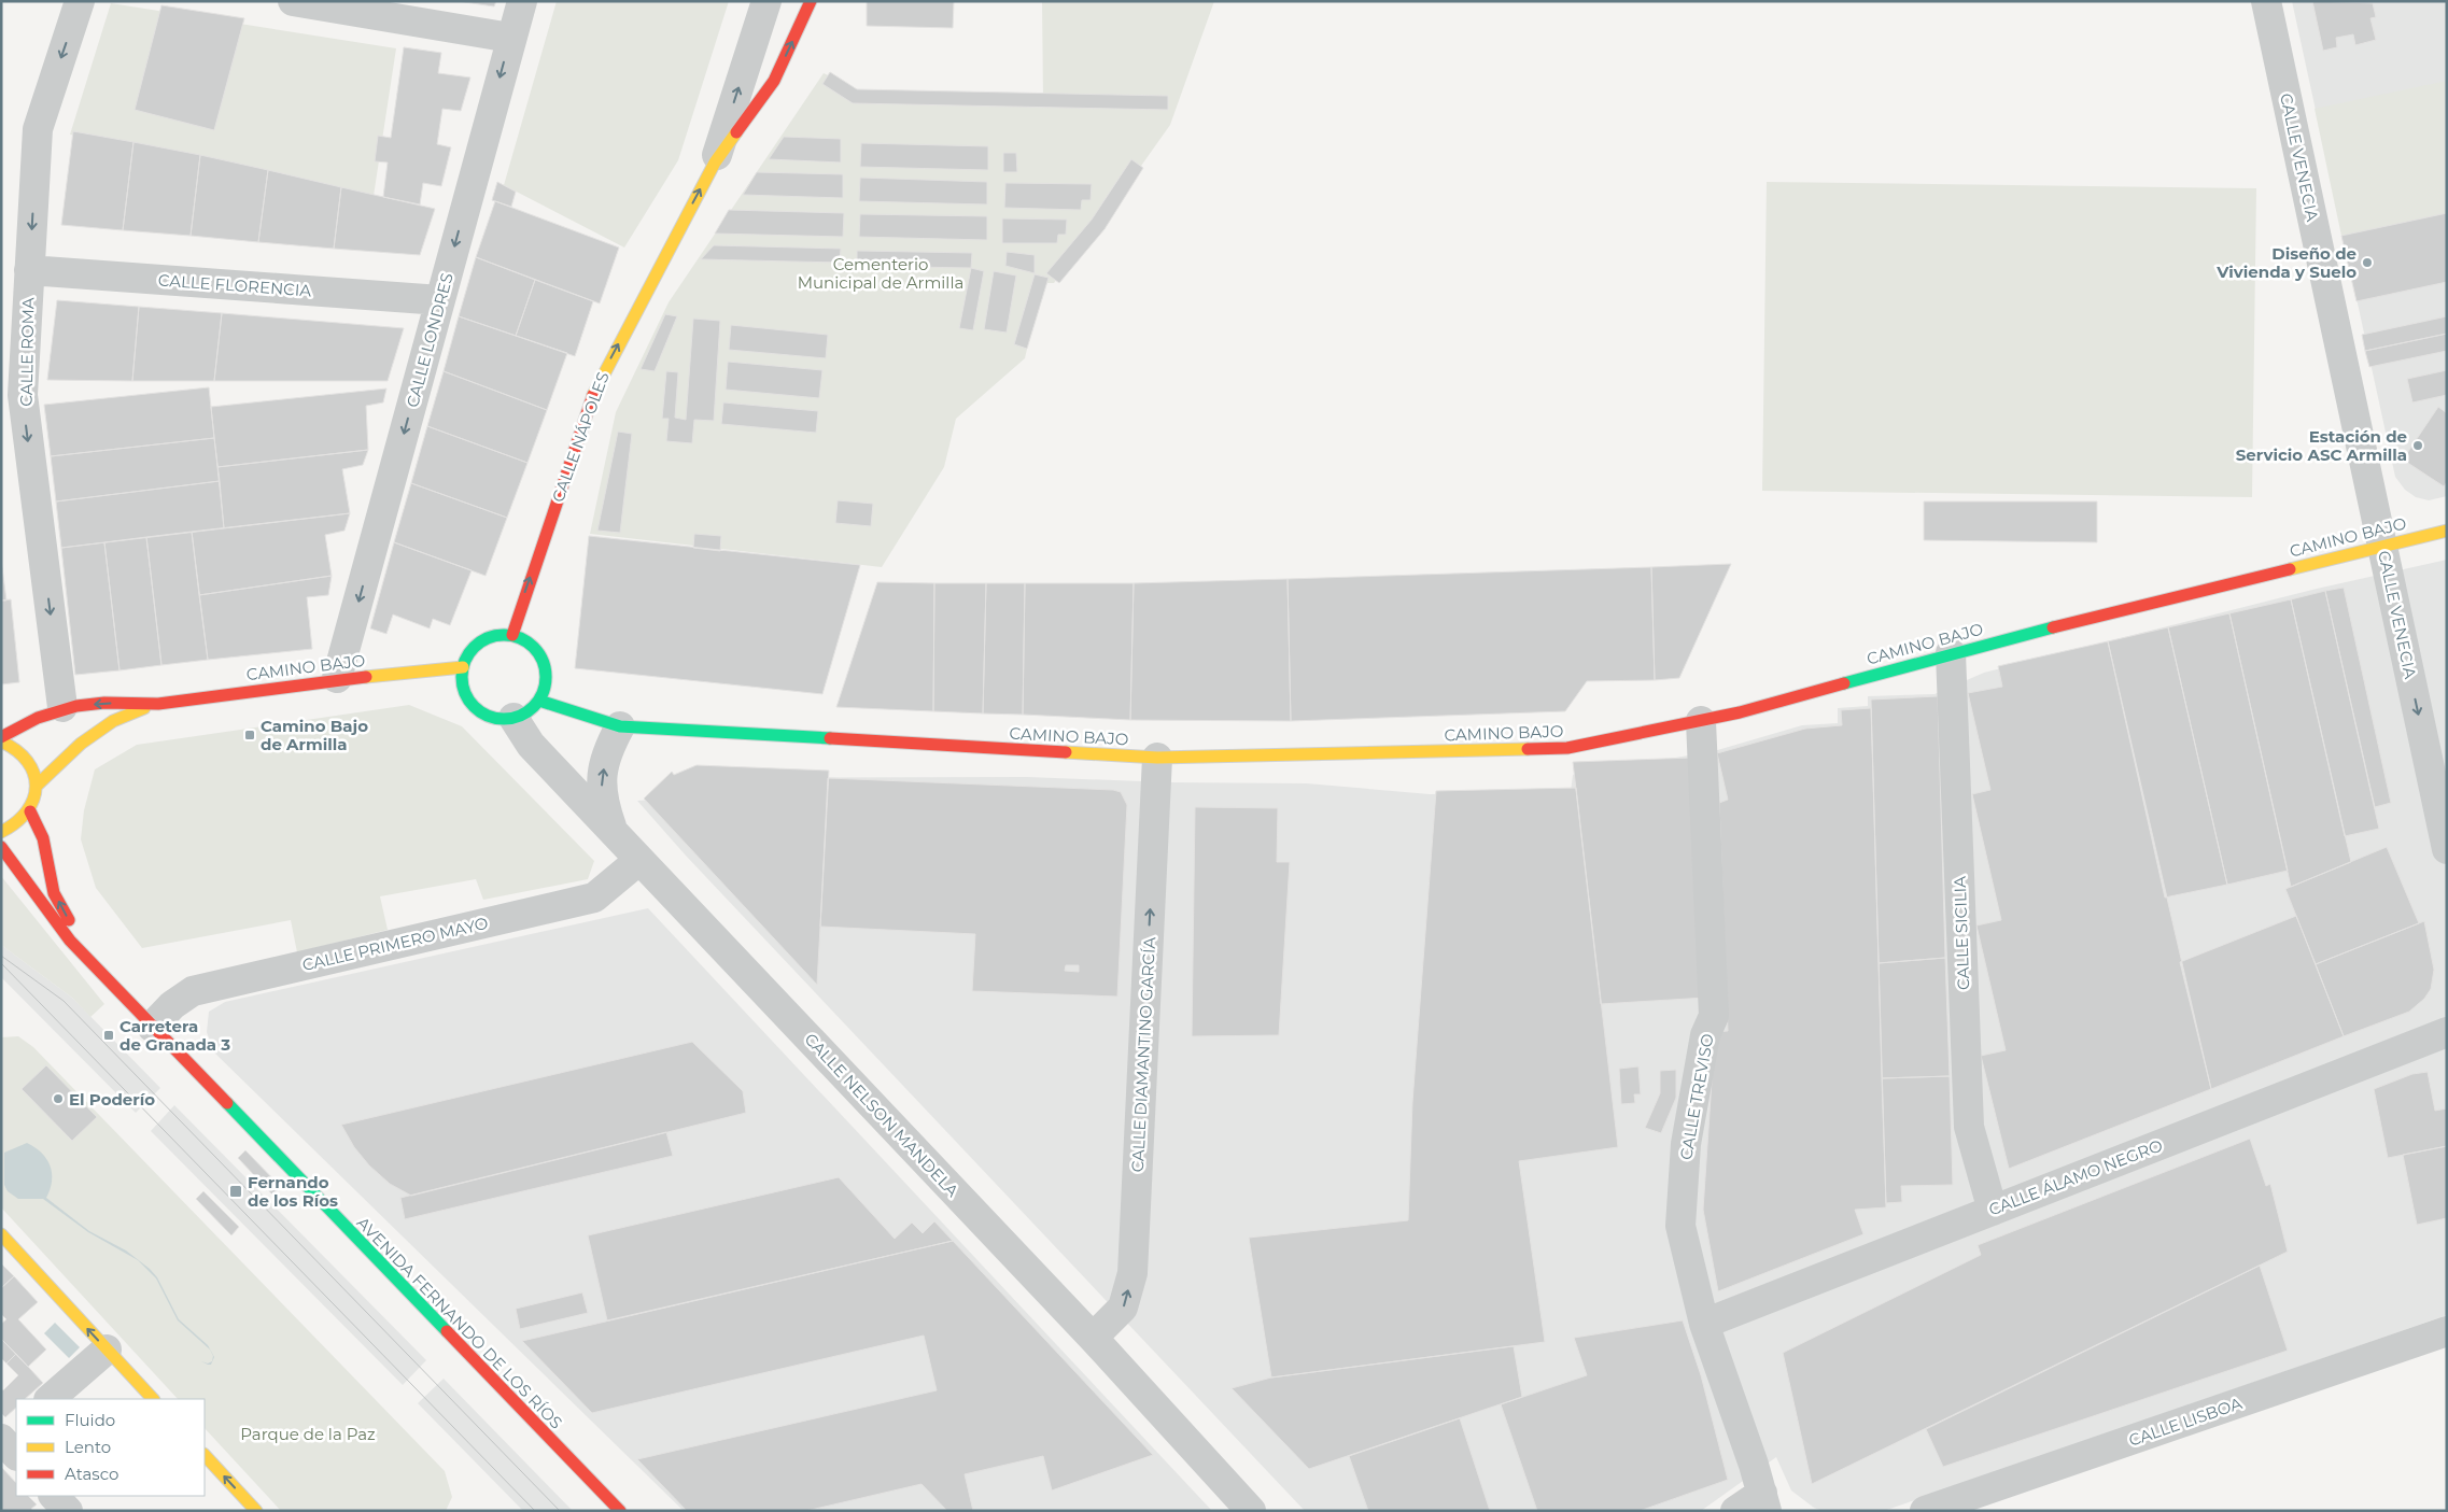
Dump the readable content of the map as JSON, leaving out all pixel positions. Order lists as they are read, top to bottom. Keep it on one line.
{"streets":{"street":["CALLE VENECIA","CALLE FLORENCIA","CALLE LONDRES","CALLE ROMA","CALLE NÁPOLES","CAMINO BAJO","CALLE SICILIA","CALLE PRIMERO MAYO","CALLE DIAMANTINO GARCÍA","CALLE TREVISO","CALLE NELSON MANDELA","CALLE ÁLAMO NEGRO","AVENIDA FERNANDO DE LOS RÍOS","CALLE LISBOA"]},"crossings":[["CALLE VENECIA","CAMINO BAJO"],["CALLE FLORENCIA","CALLE LONDRES"],["CALLE FLORENCIA","CALLE ROMA"],["CALLE LONDRES","CAMINO BAJO"],["CALLE ROMA","CAMINO BAJO"],["CALLE NÁPOLES","CAMINO BAJO"],["CALLE NÁPOLES","CALLE NELSON MANDELA"],["CAMINO BAJO","CALLE SICILIA"],["CAMINO BAJO","CALLE DIAMANTINO GARCÍA"],["CAMINO BAJO","CALLE TREVISO"],["CAMINO BAJO","CALLE NELSON MANDELA"],["CALLE SICILIA","CALLE ÁLAMO NEGRO"],["CALLE PRIMERO MAYO","CALLE NELSON MANDELA"],["CALLE PRIMERO MAYO","AVENIDA FERNANDO DE LOS RÍOS"],["CALLE DIAMANTINO GARCÍA","CALLE NELSON MANDELA"],["CALLE TREVISO","CALLE ÁLAMO NEGRO"]],"one_way":["CALLE VENECIA","CALLE LONDRES","CALLE ROMA","CALLE NÁPOLES","CALLE DIAMANTINO GARCÍA"],"parks":["Cementerio Municipal de Armilla","Parque de la Paz"],"places":{"other":["Diseño de Vivienda y Suelo","Estación de Servicio ASC Armilla","El Poderío"],"transit":["Camino Bajo de Armilla","Carretera de Granada 3","Fernando de los Ríos"]},"legend":["Fluido","Lento","Atasco"]}
